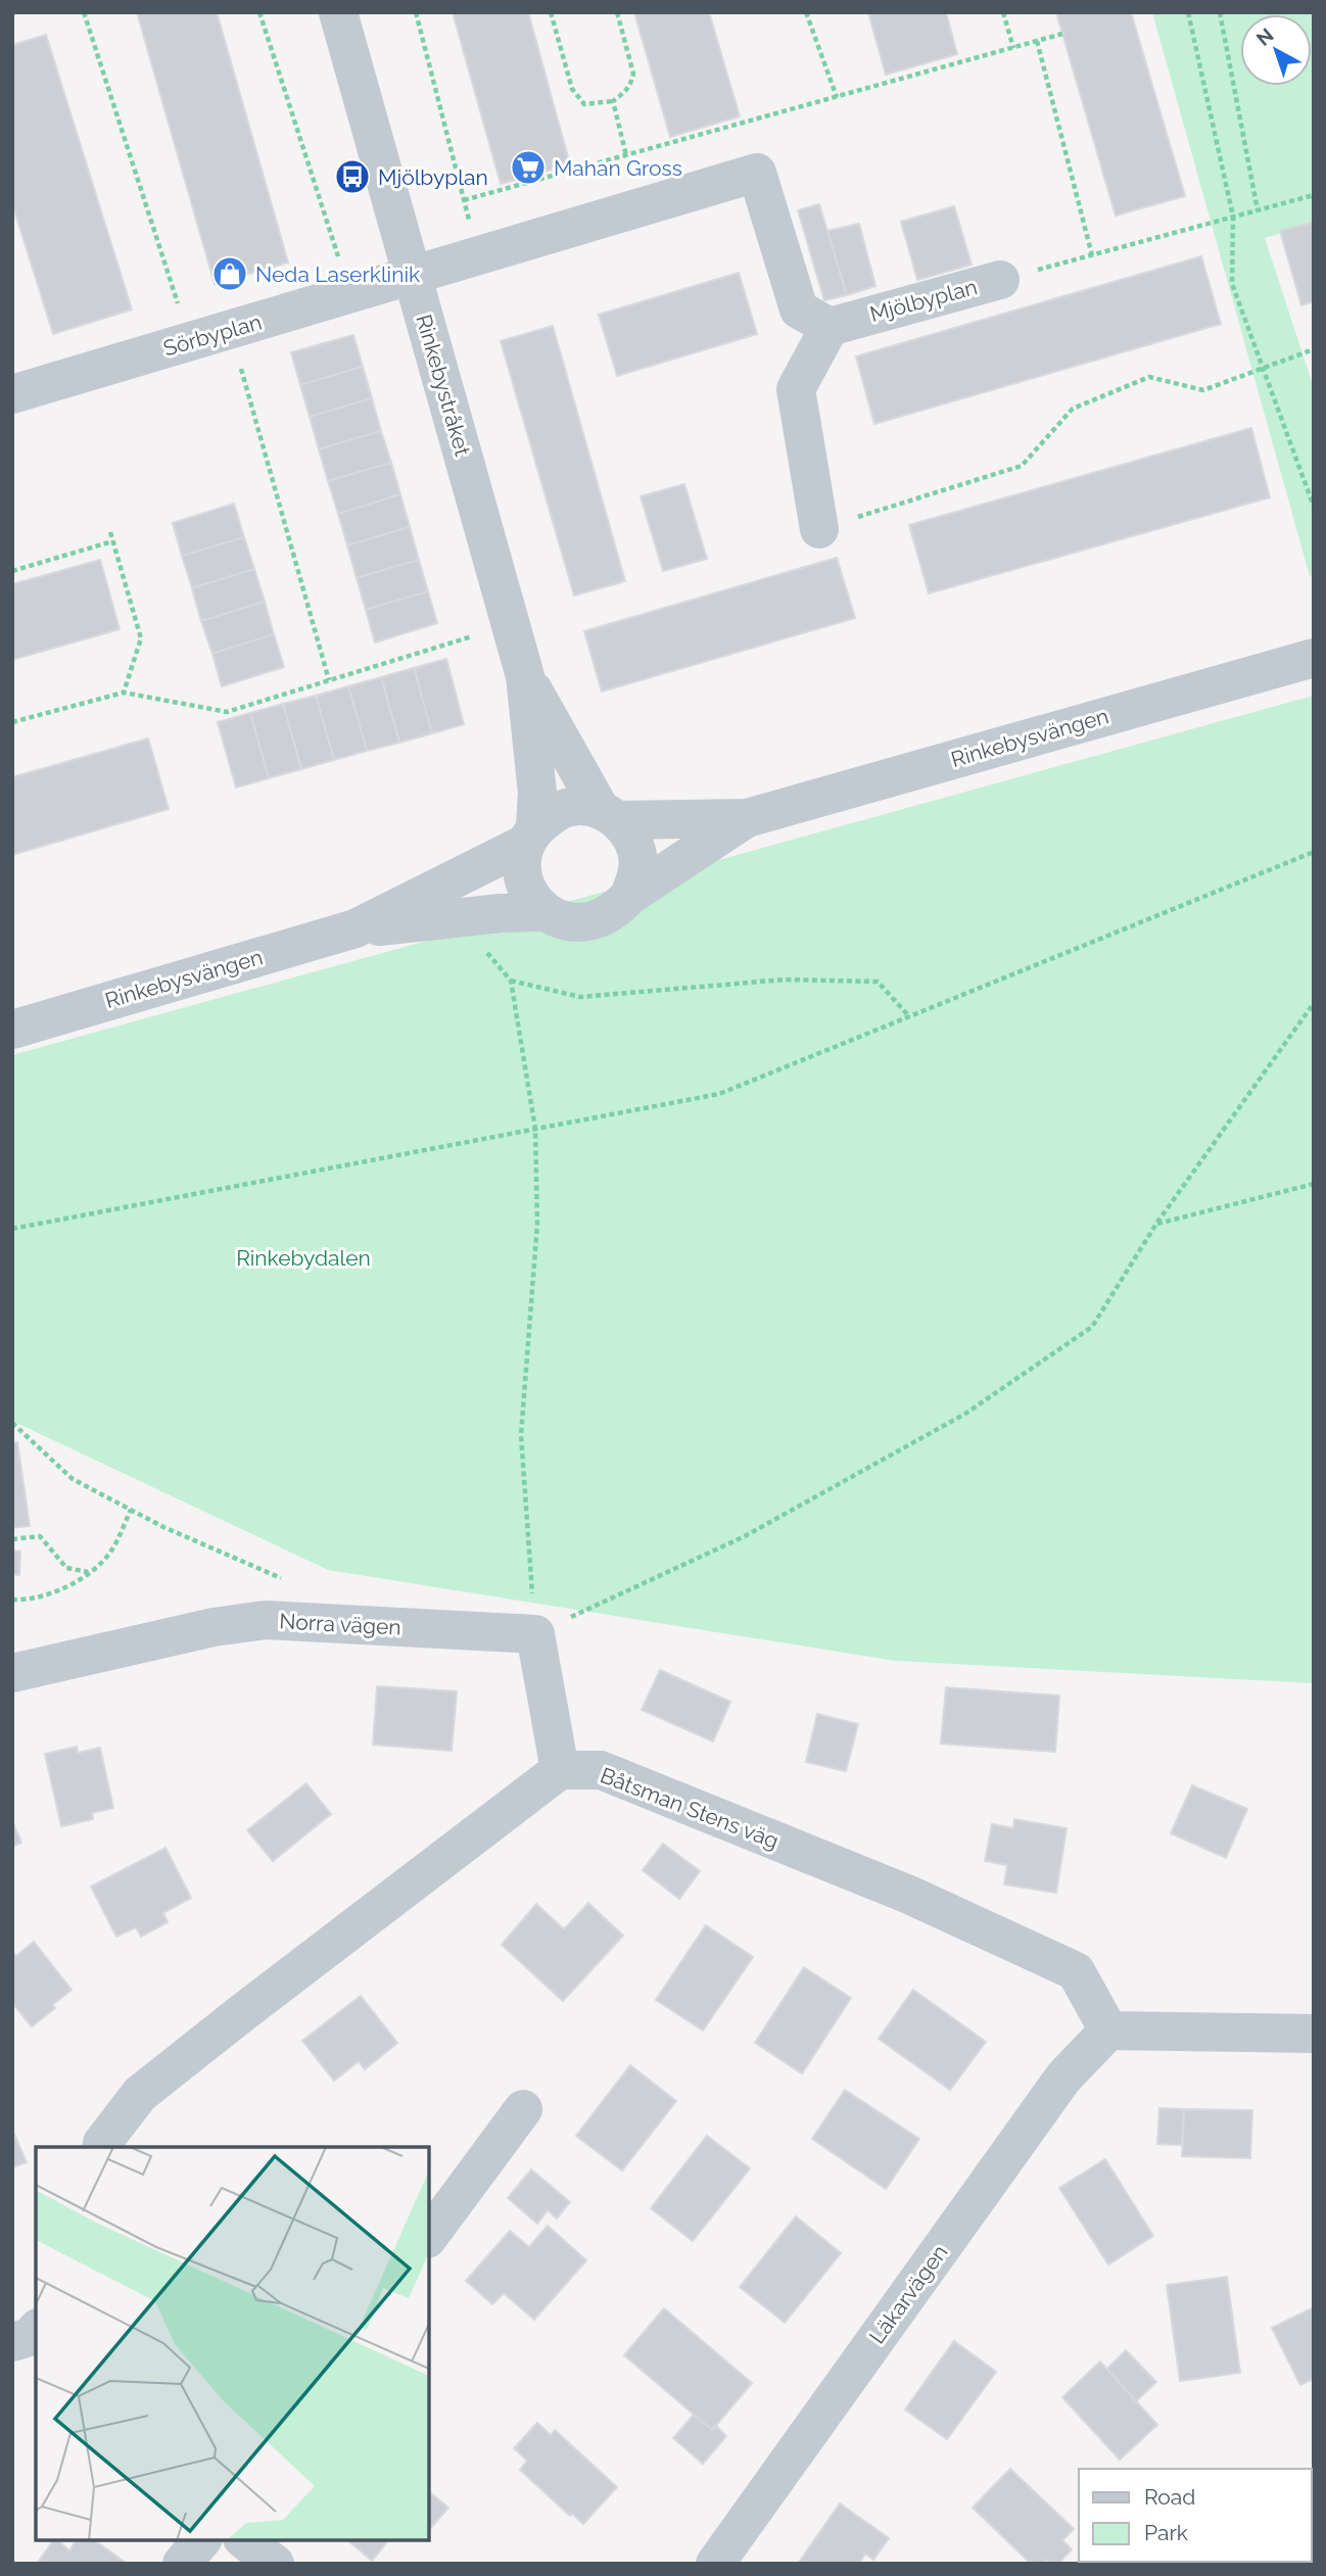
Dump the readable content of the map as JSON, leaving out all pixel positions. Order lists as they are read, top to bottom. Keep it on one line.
{"streets":{"street":["Mjölbyplan","Sörbyplan","Rinkebystråket","Rinkebysvängen","Norra vägen","Båtsman Stens väg","Läkarvägen"]},"crossings":[["Sörbyplan","Rinkebystråket"],["Rinkebystråket","Rinkebysvängen"],["Båtsman Stens väg","Läkarvägen"]],"parks":["Rinkebydalen"],"places":{"supermarket":["Mahan Gross"],"bus stop":["Mjölbyplan"],"shop":["Neda Laserklinik"]},"legend":["Road","Park"],"north":"top left"}
